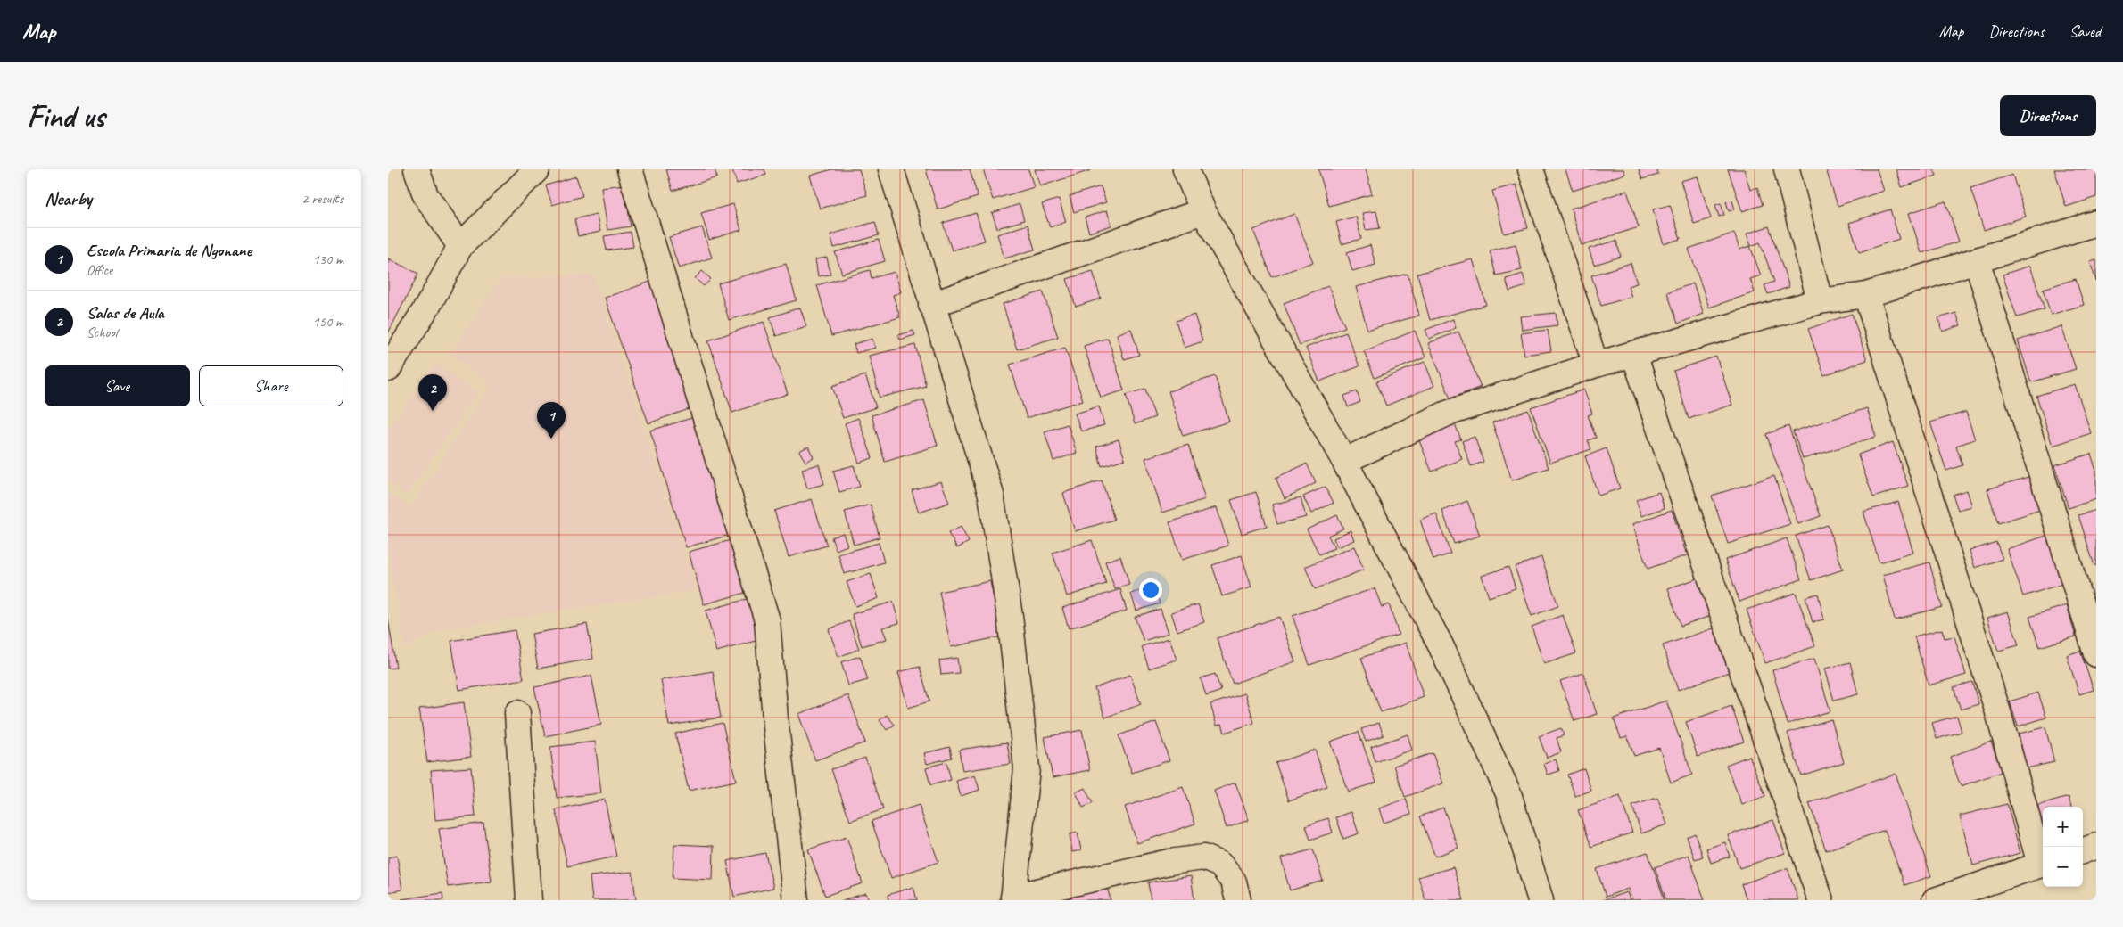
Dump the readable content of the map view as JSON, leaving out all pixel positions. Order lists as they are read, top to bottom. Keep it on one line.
{"page":{"header":"Map","nav":["Map","Directions","Saved"],"buttons":["Directions",["Save","Share"]],"title":"Find us","heading":["Nearby","2 results"],"list":[{"mark":"1","name":"Escola Primaria de Ngonane","note":"Office","value":"130 m"},{"mark":"2","name":"Salas de Aula","note":"School","value":"150 m"}],"pins":["2","1"],"map_buttons":["+","−"]}}
